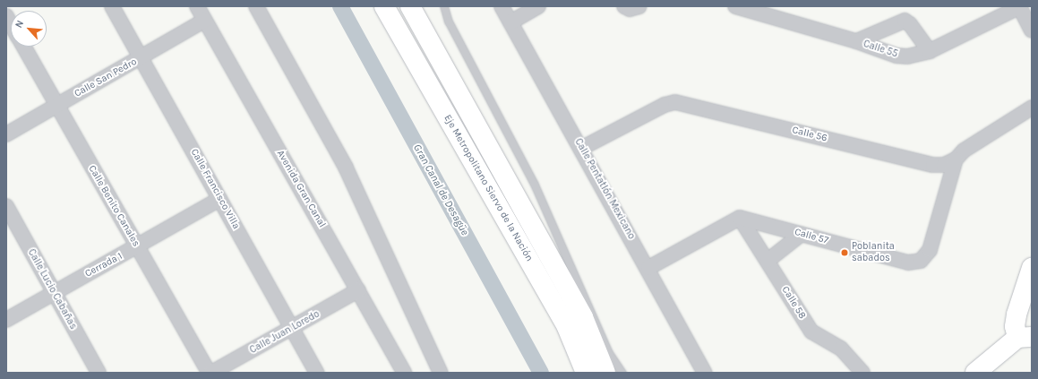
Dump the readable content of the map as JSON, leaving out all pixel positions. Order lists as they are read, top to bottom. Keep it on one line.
{"streets":{"main road":["Eje Metropolitano Siervo de la Nación"],"street":["Calle 55","Calle San Pedro","Calle 56","Calle Francisco Villa","Avenida Gran Canal","Calle Pentatlón Mexicano","Calle Benito Canales","Calle 57","Cerrada 1","Calle Lucio Cabañas","Calle 58","Calle Juan Loredo"]},"crossings":[["Calle San Pedro","Calle Francisco Villa"],["Calle San Pedro","Avenida Gran Canal"],["Calle San Pedro","Calle Benito Canales"],["Calle 56","Calle Pentatlón Mexicano"],["Calle 56","Calle 57"],["Calle Francisco Villa","Cerrada 1"],["Calle Francisco Villa","Calle Juan Loredo"],["Avenida Gran Canal","Calle Juan Loredo"],["Calle Benito Canales","Cerrada 1"],["Calle Benito Canales","Calle Juan Loredo"],["Calle 57","Calle 58"],["Cerrada 1","Calle Lucio Cabañas"]],"water":["Gran Canal de Desagüe"],"places":["Poblanita sabados"],"north":"top left"}
